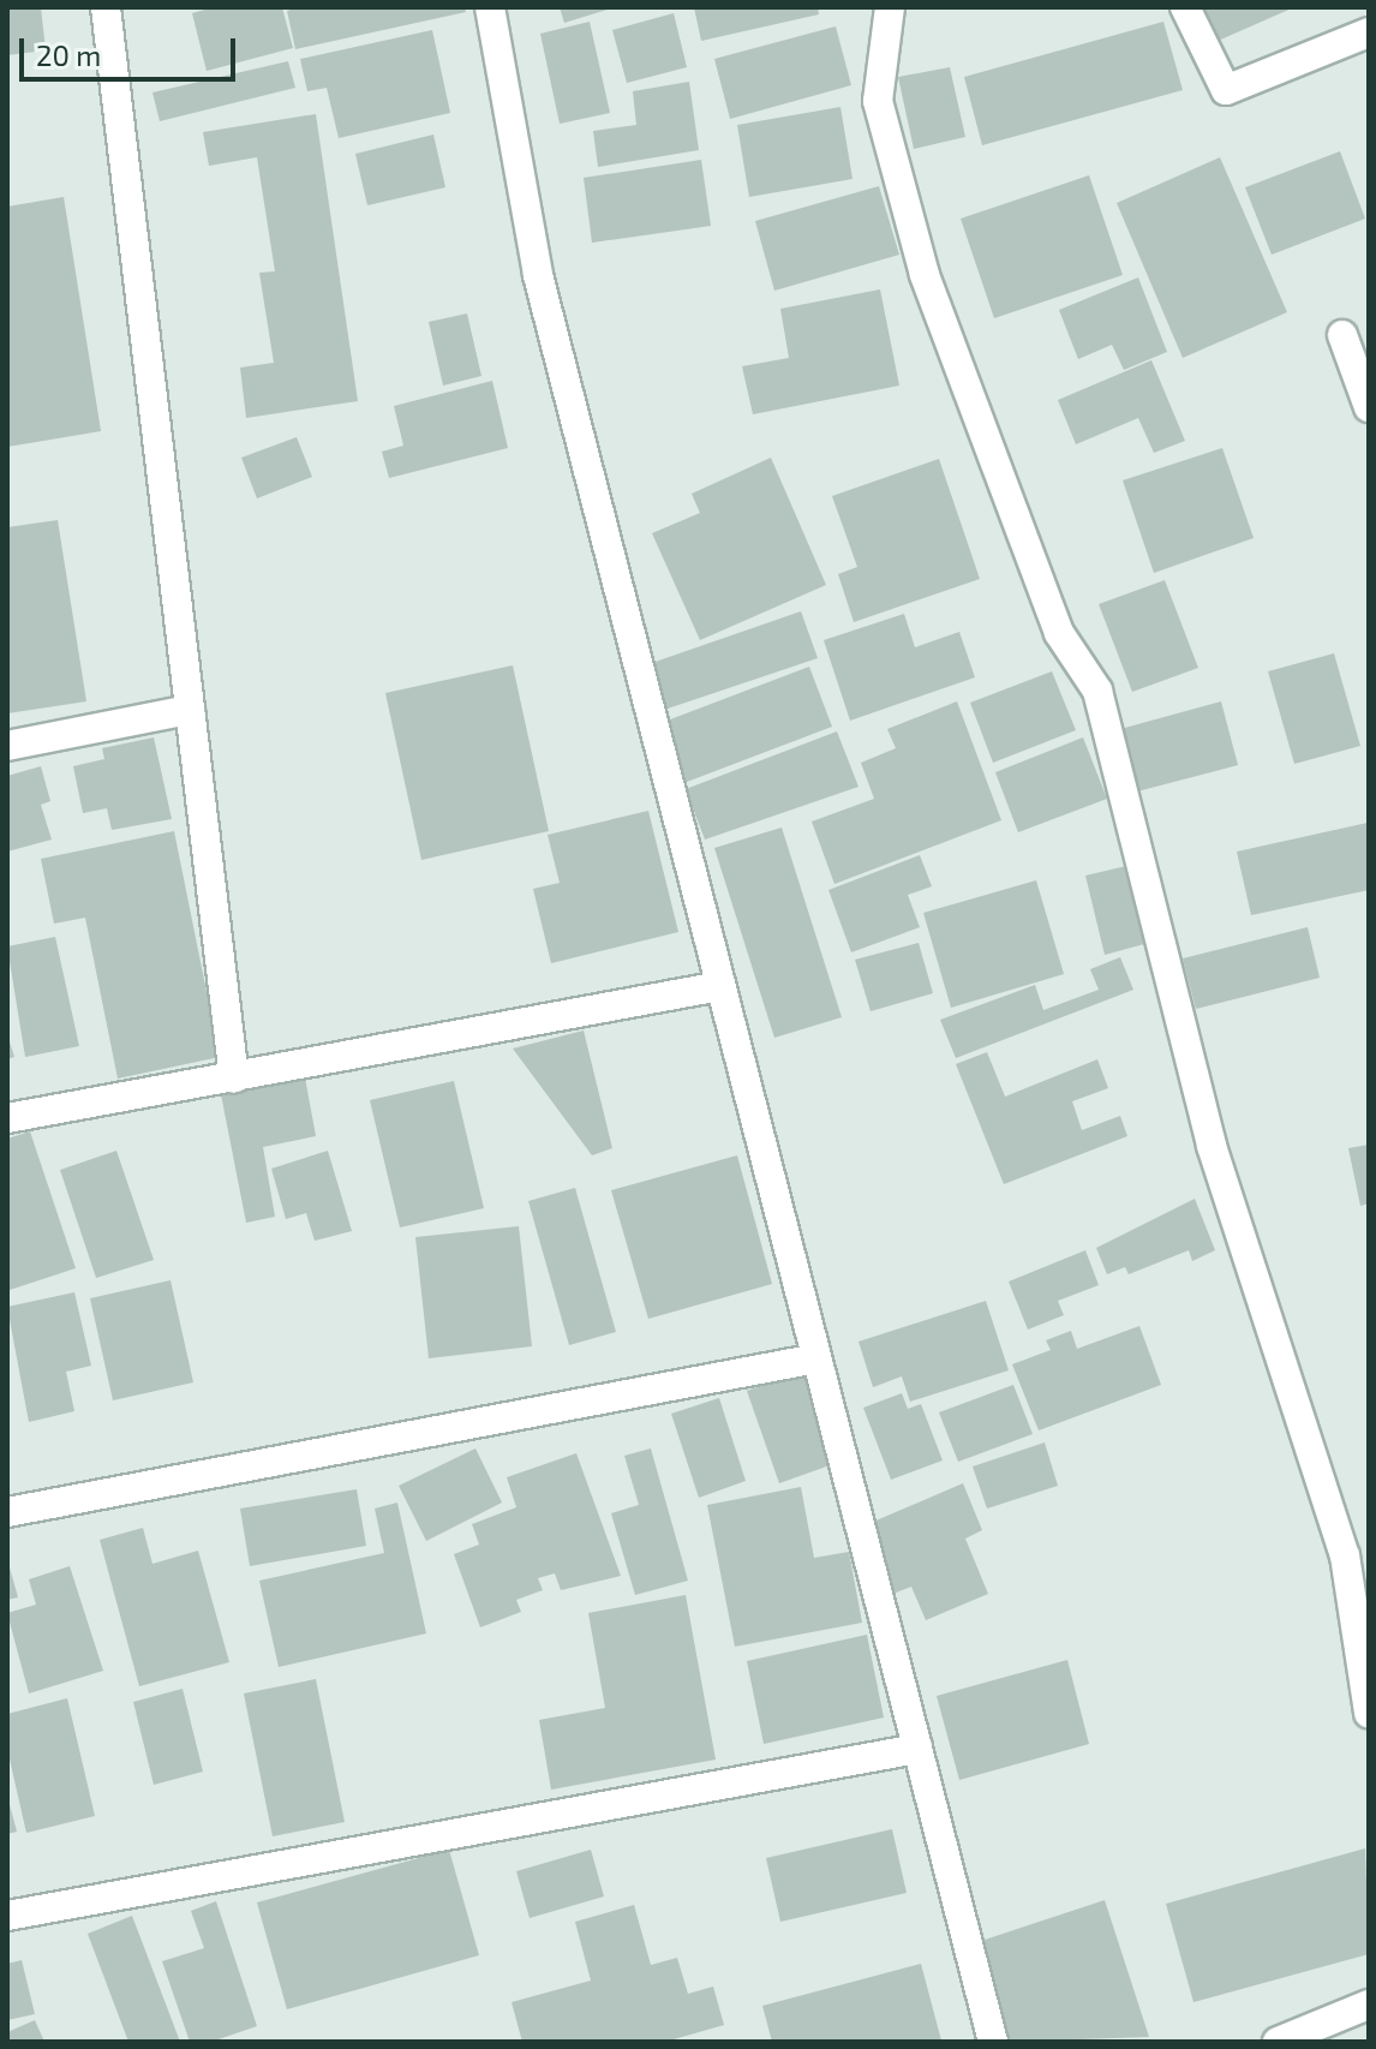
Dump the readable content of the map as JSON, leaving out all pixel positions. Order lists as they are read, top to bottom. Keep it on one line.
{"scale_bar":"20 m"}
